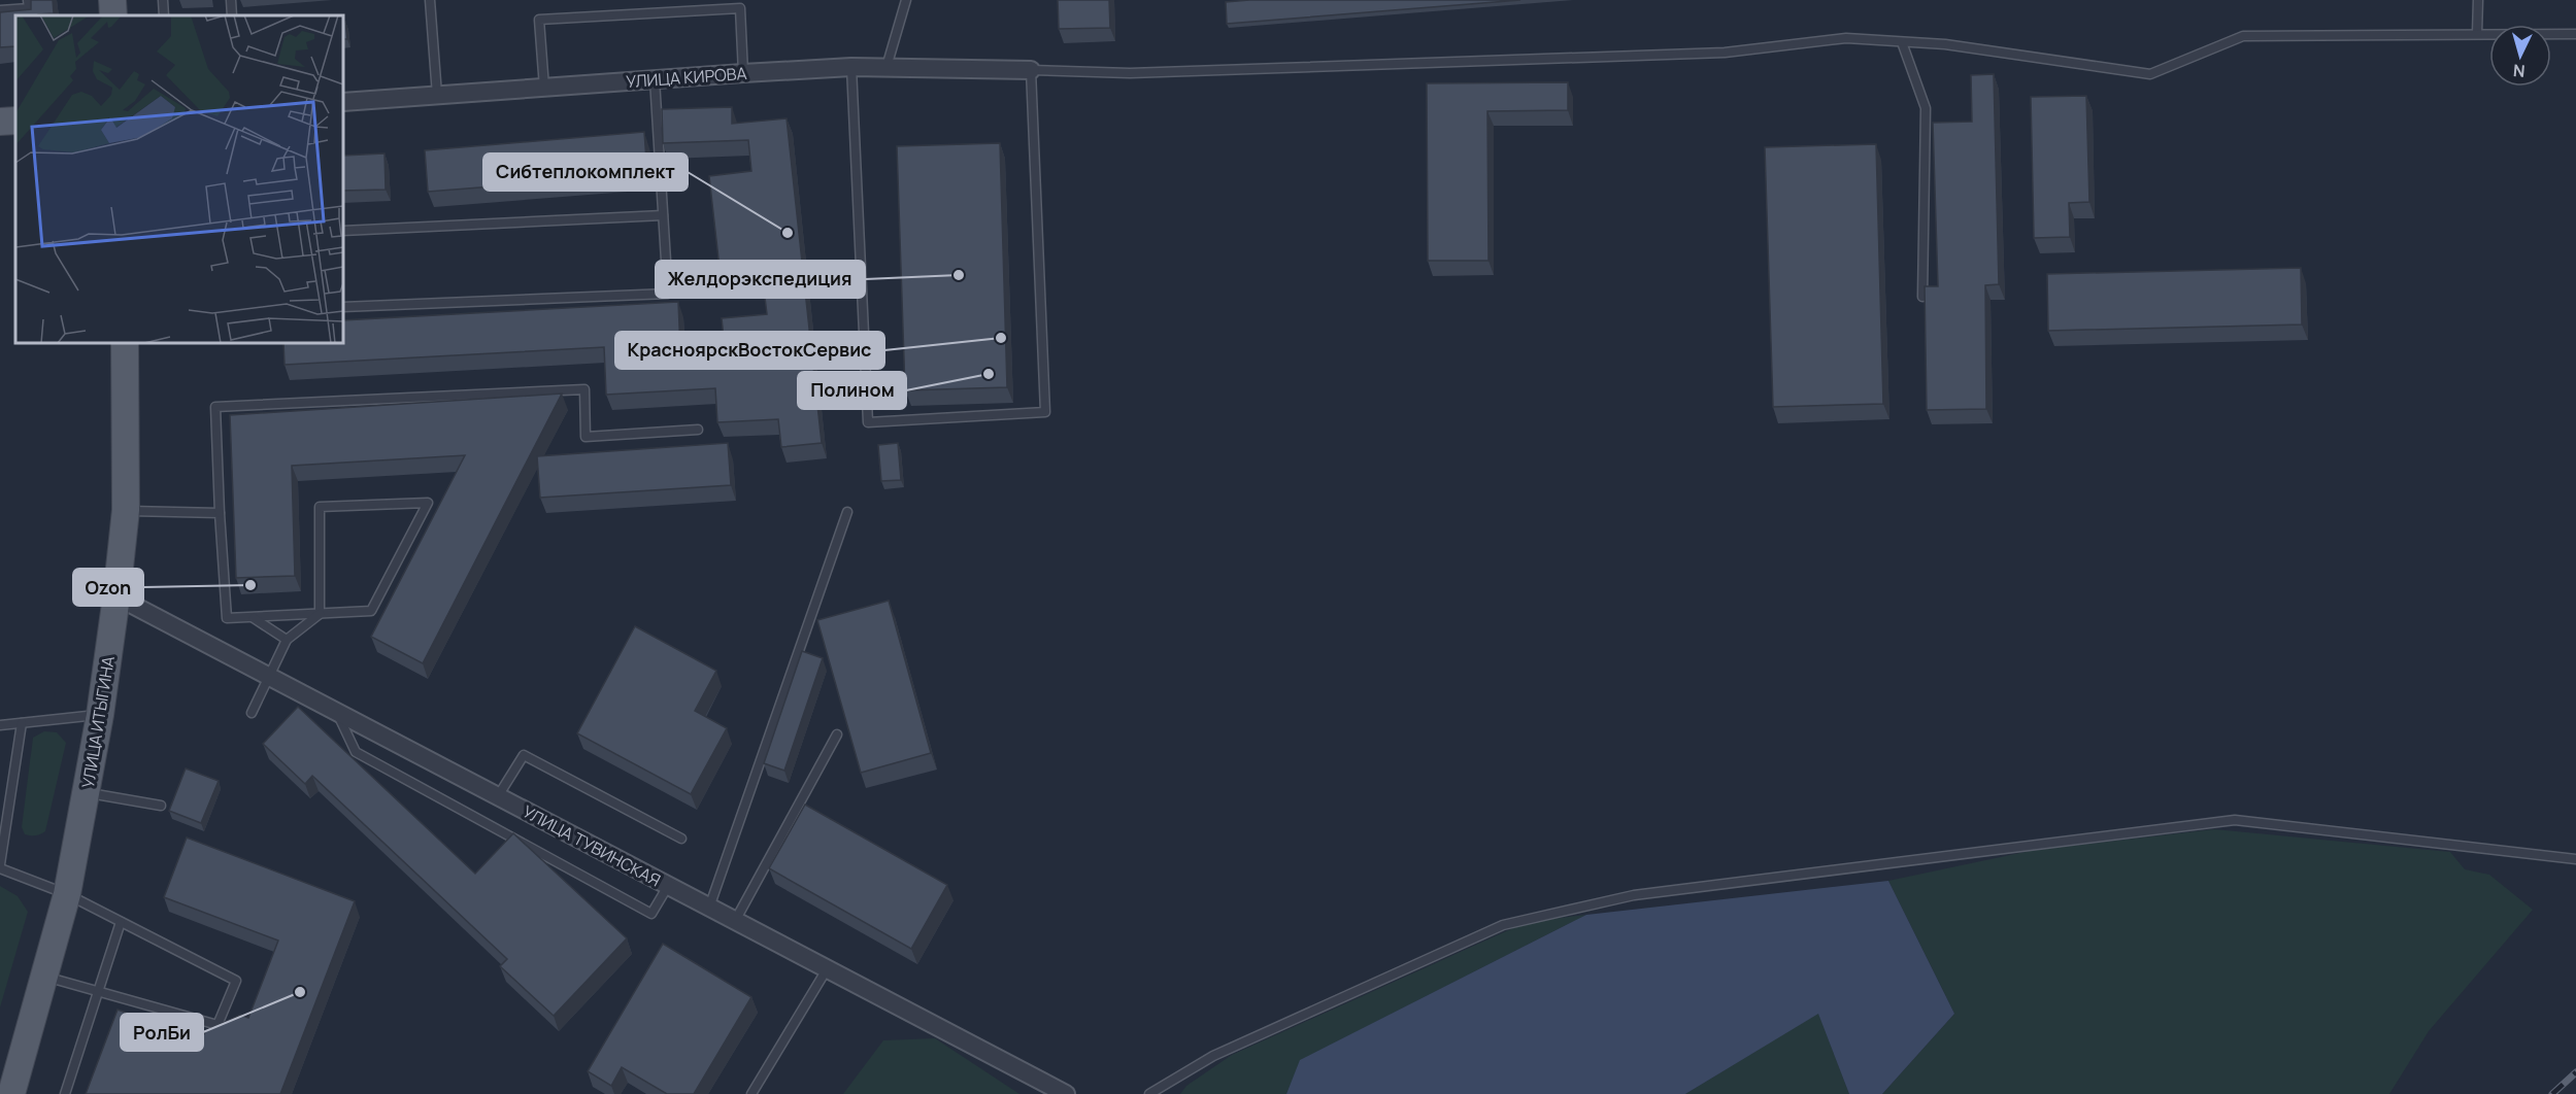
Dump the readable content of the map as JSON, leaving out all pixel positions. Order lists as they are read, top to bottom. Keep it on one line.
{"streets":{"main road":["УЛИЦА ИТЫГИНА"],"street":["УЛИЦА КИРОВА","УЛИЦА ТУВИНСКАЯ"]},"crossings":[["УЛИЦА ИТЫГИНА","УЛИЦА ТУВИНСКАЯ"]],"places":["Сибтеплокомплект","Желдорэкспедиция","КрасноярскВостокСервис","Полином","Ozon","РолБи"],"north":"bottom"}
